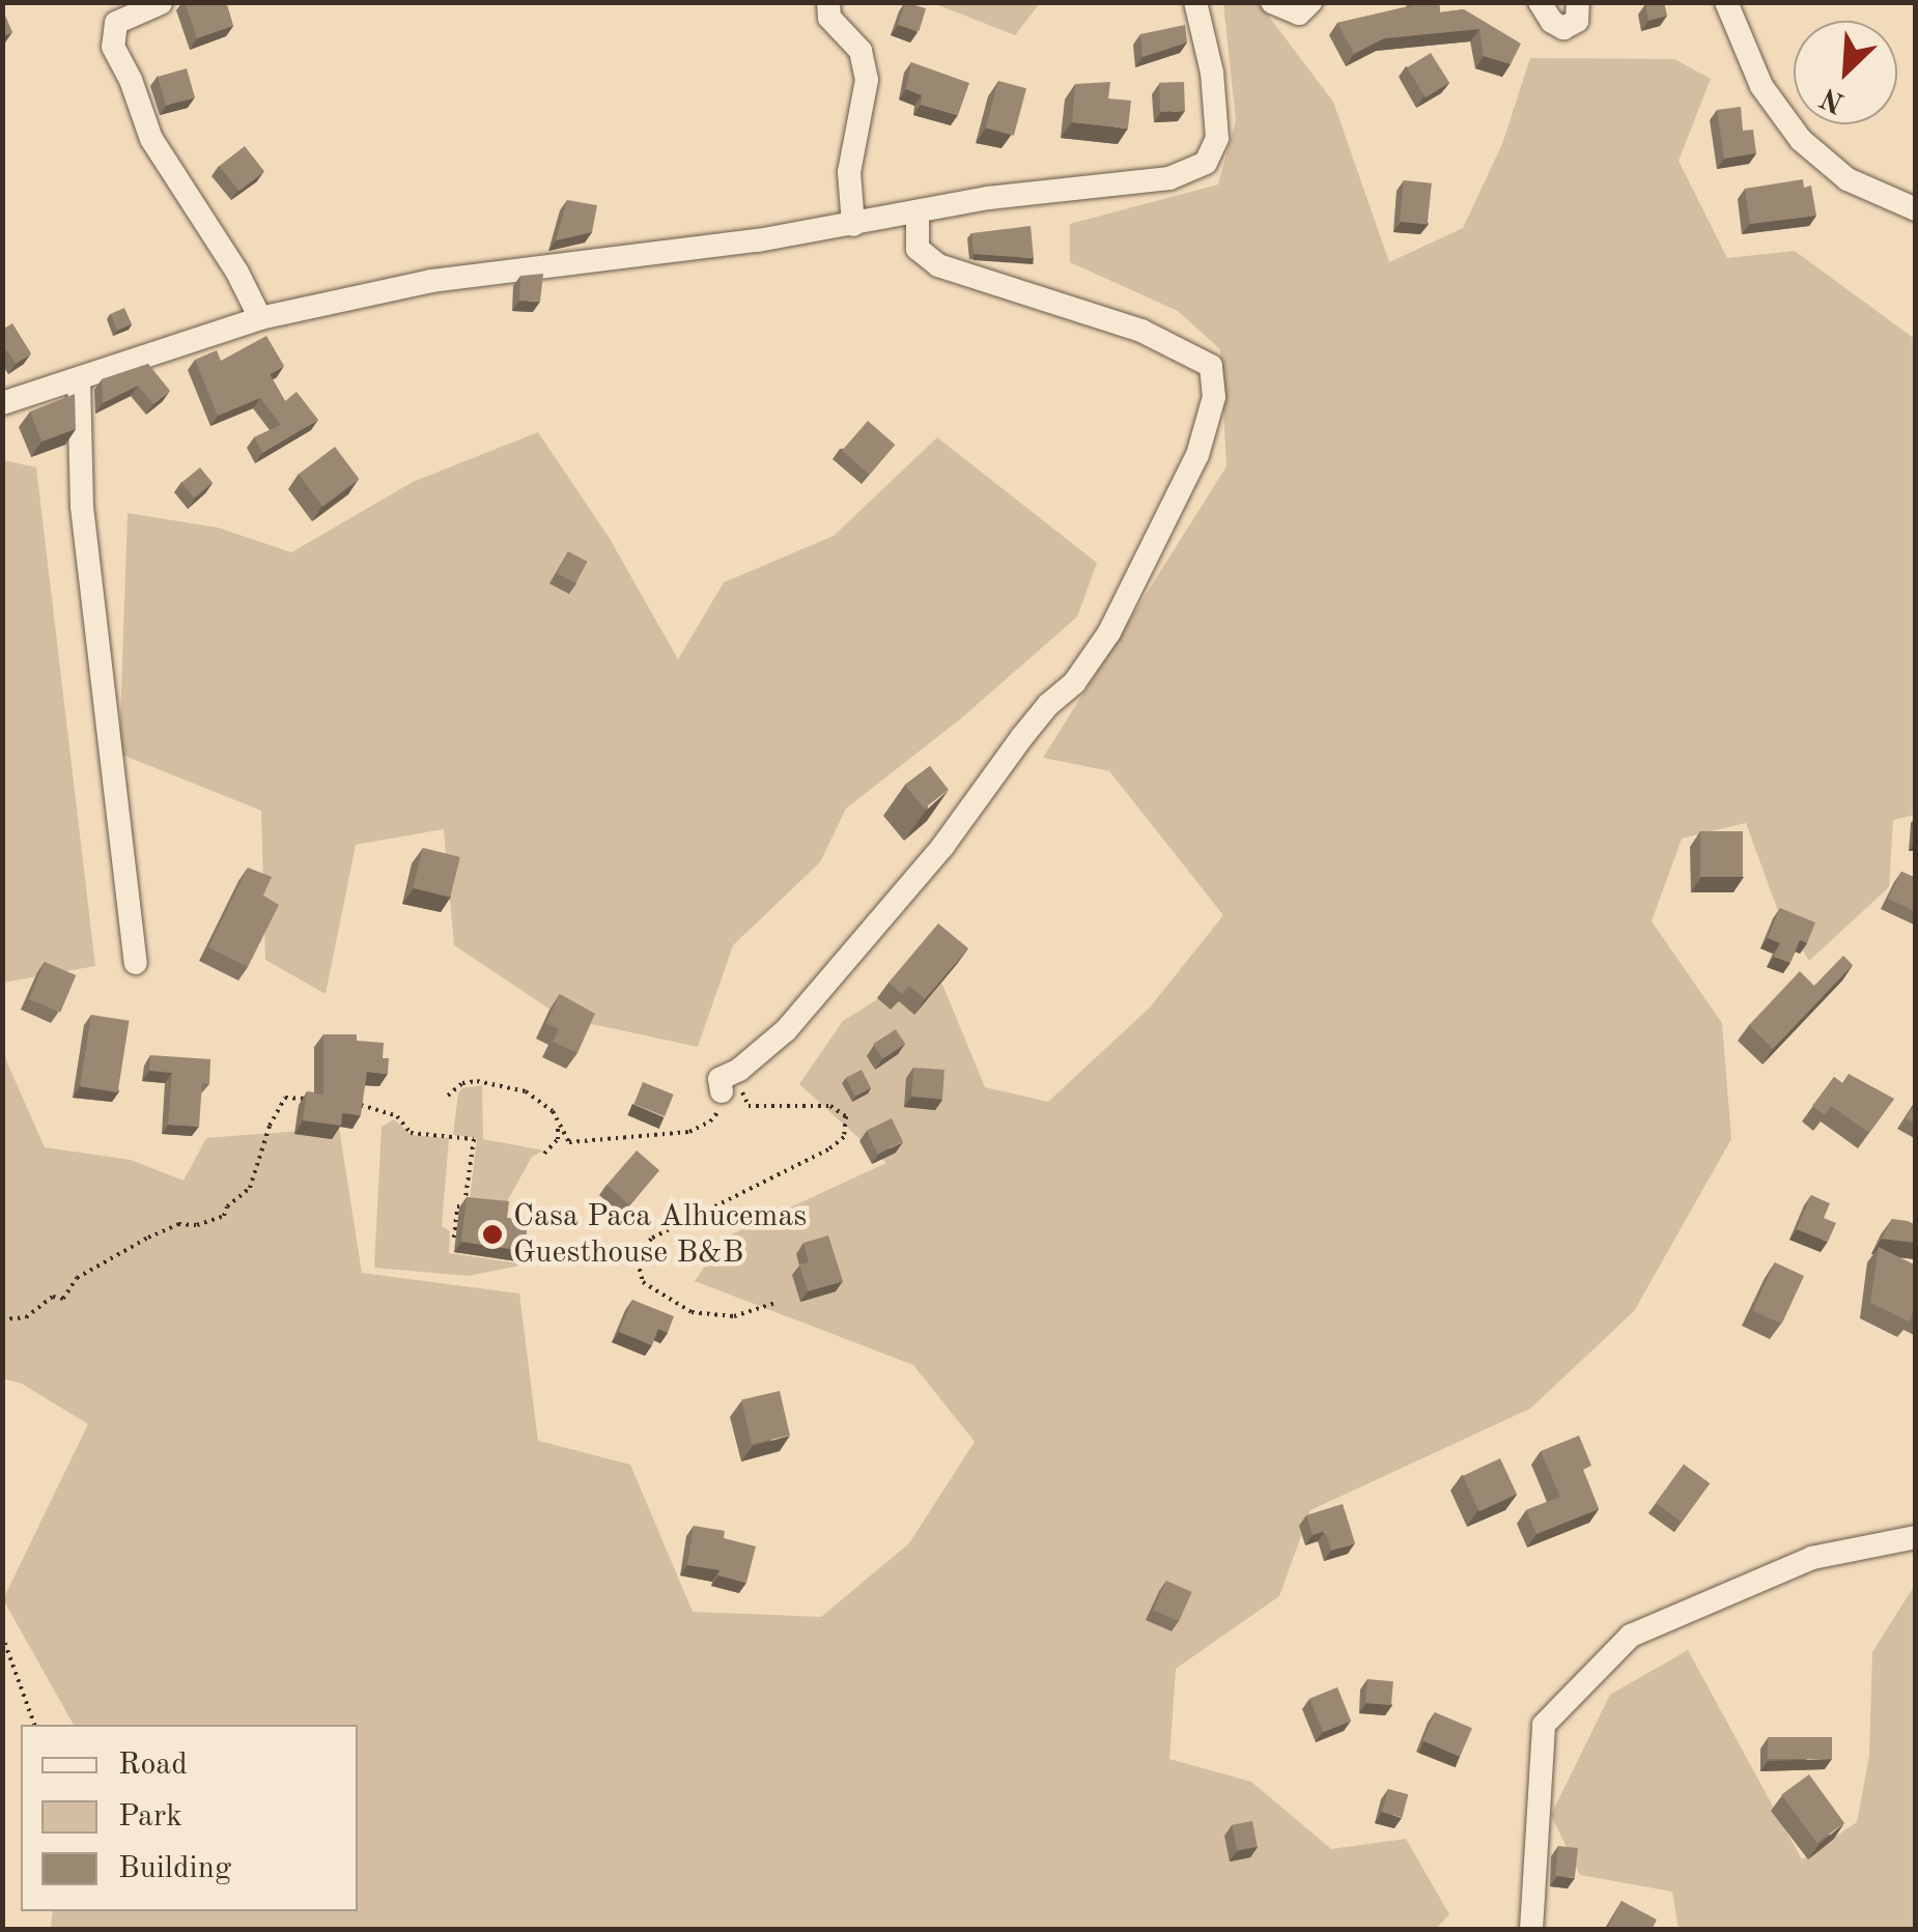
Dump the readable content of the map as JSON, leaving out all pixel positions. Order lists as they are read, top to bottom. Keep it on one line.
{"places":["Casa Paca Alhucemas Guesthouse B&B"],"legend":["Road","Park","Building"],"north":"bottom left"}
